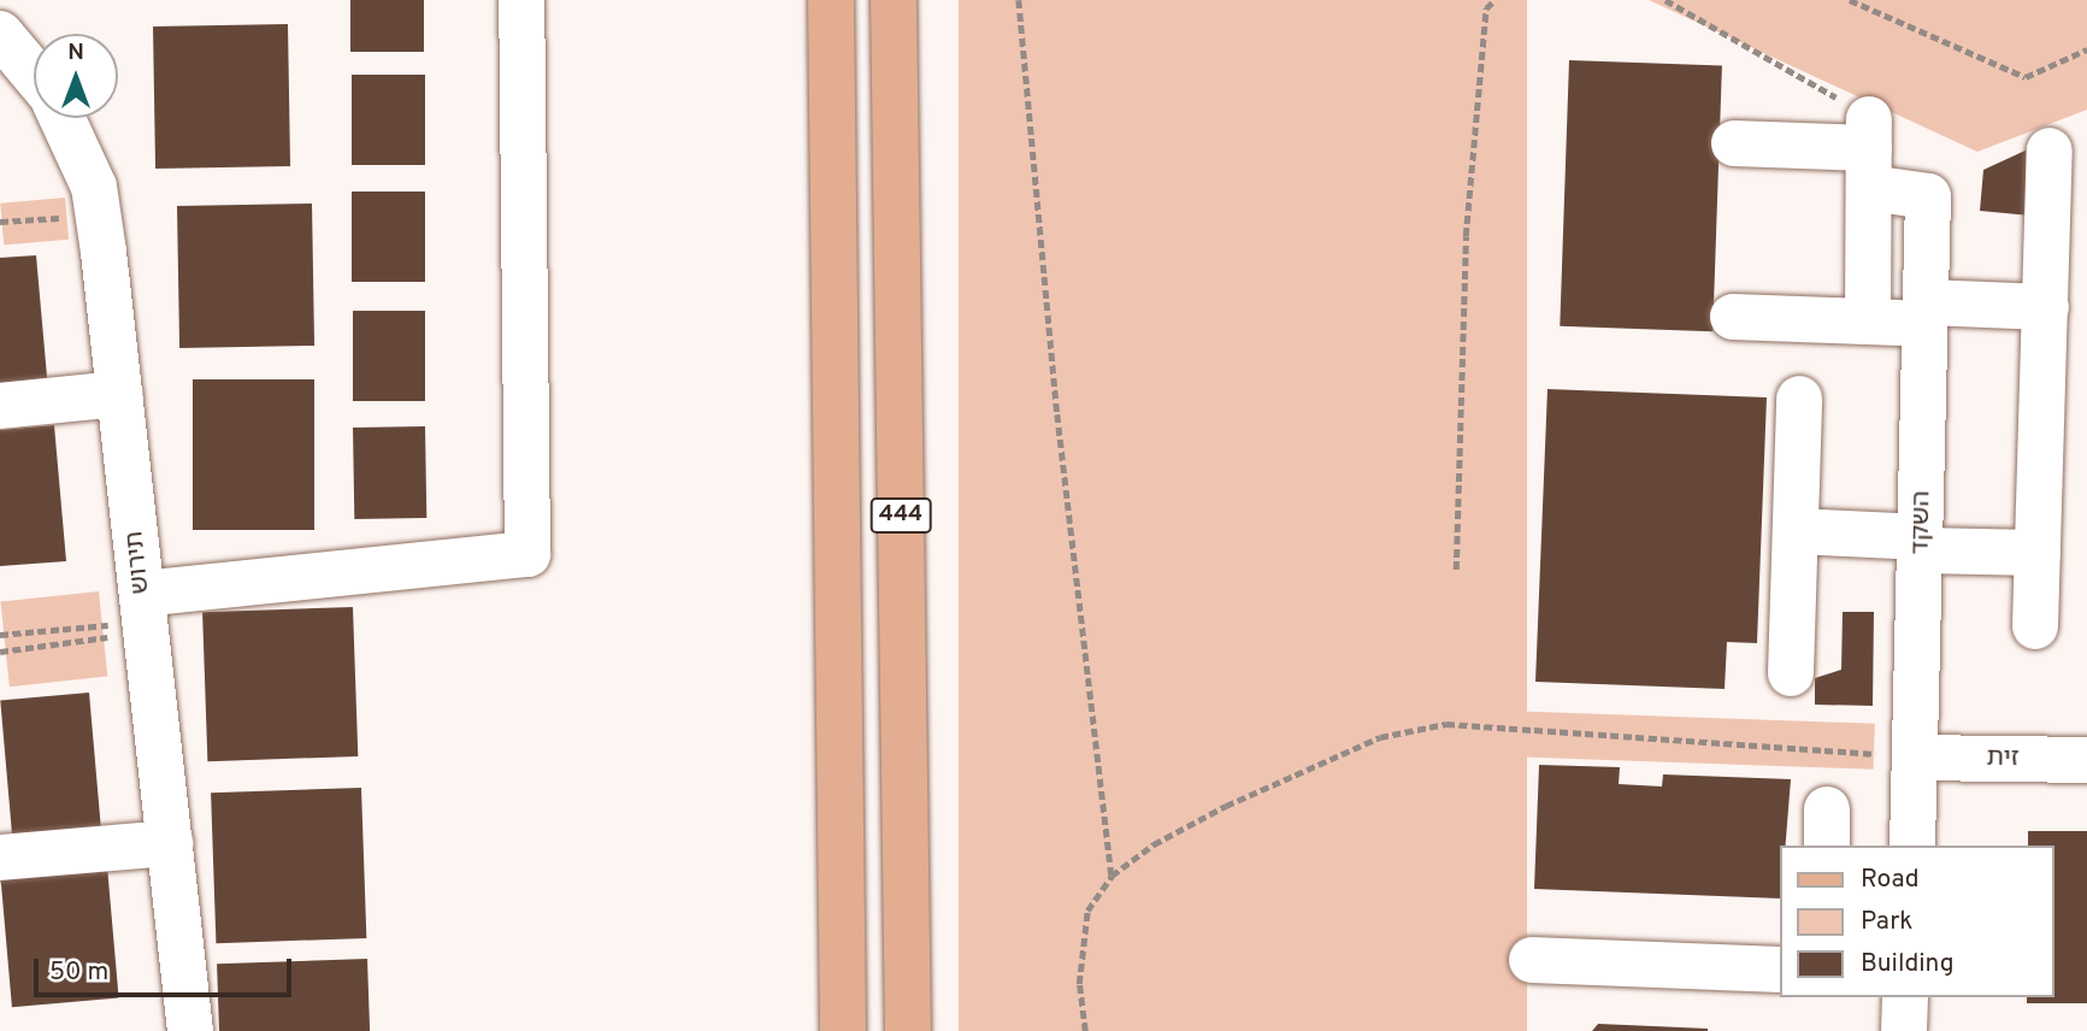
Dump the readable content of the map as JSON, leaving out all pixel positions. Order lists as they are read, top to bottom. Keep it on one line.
{"streets":{"main road":["444"],"street":["השקד","תירוש","זית"]},"crossings":[["השקד","זית"]],"legend":["Road","Park","Building"],"scale_bar":"50 m","north":"top"}
